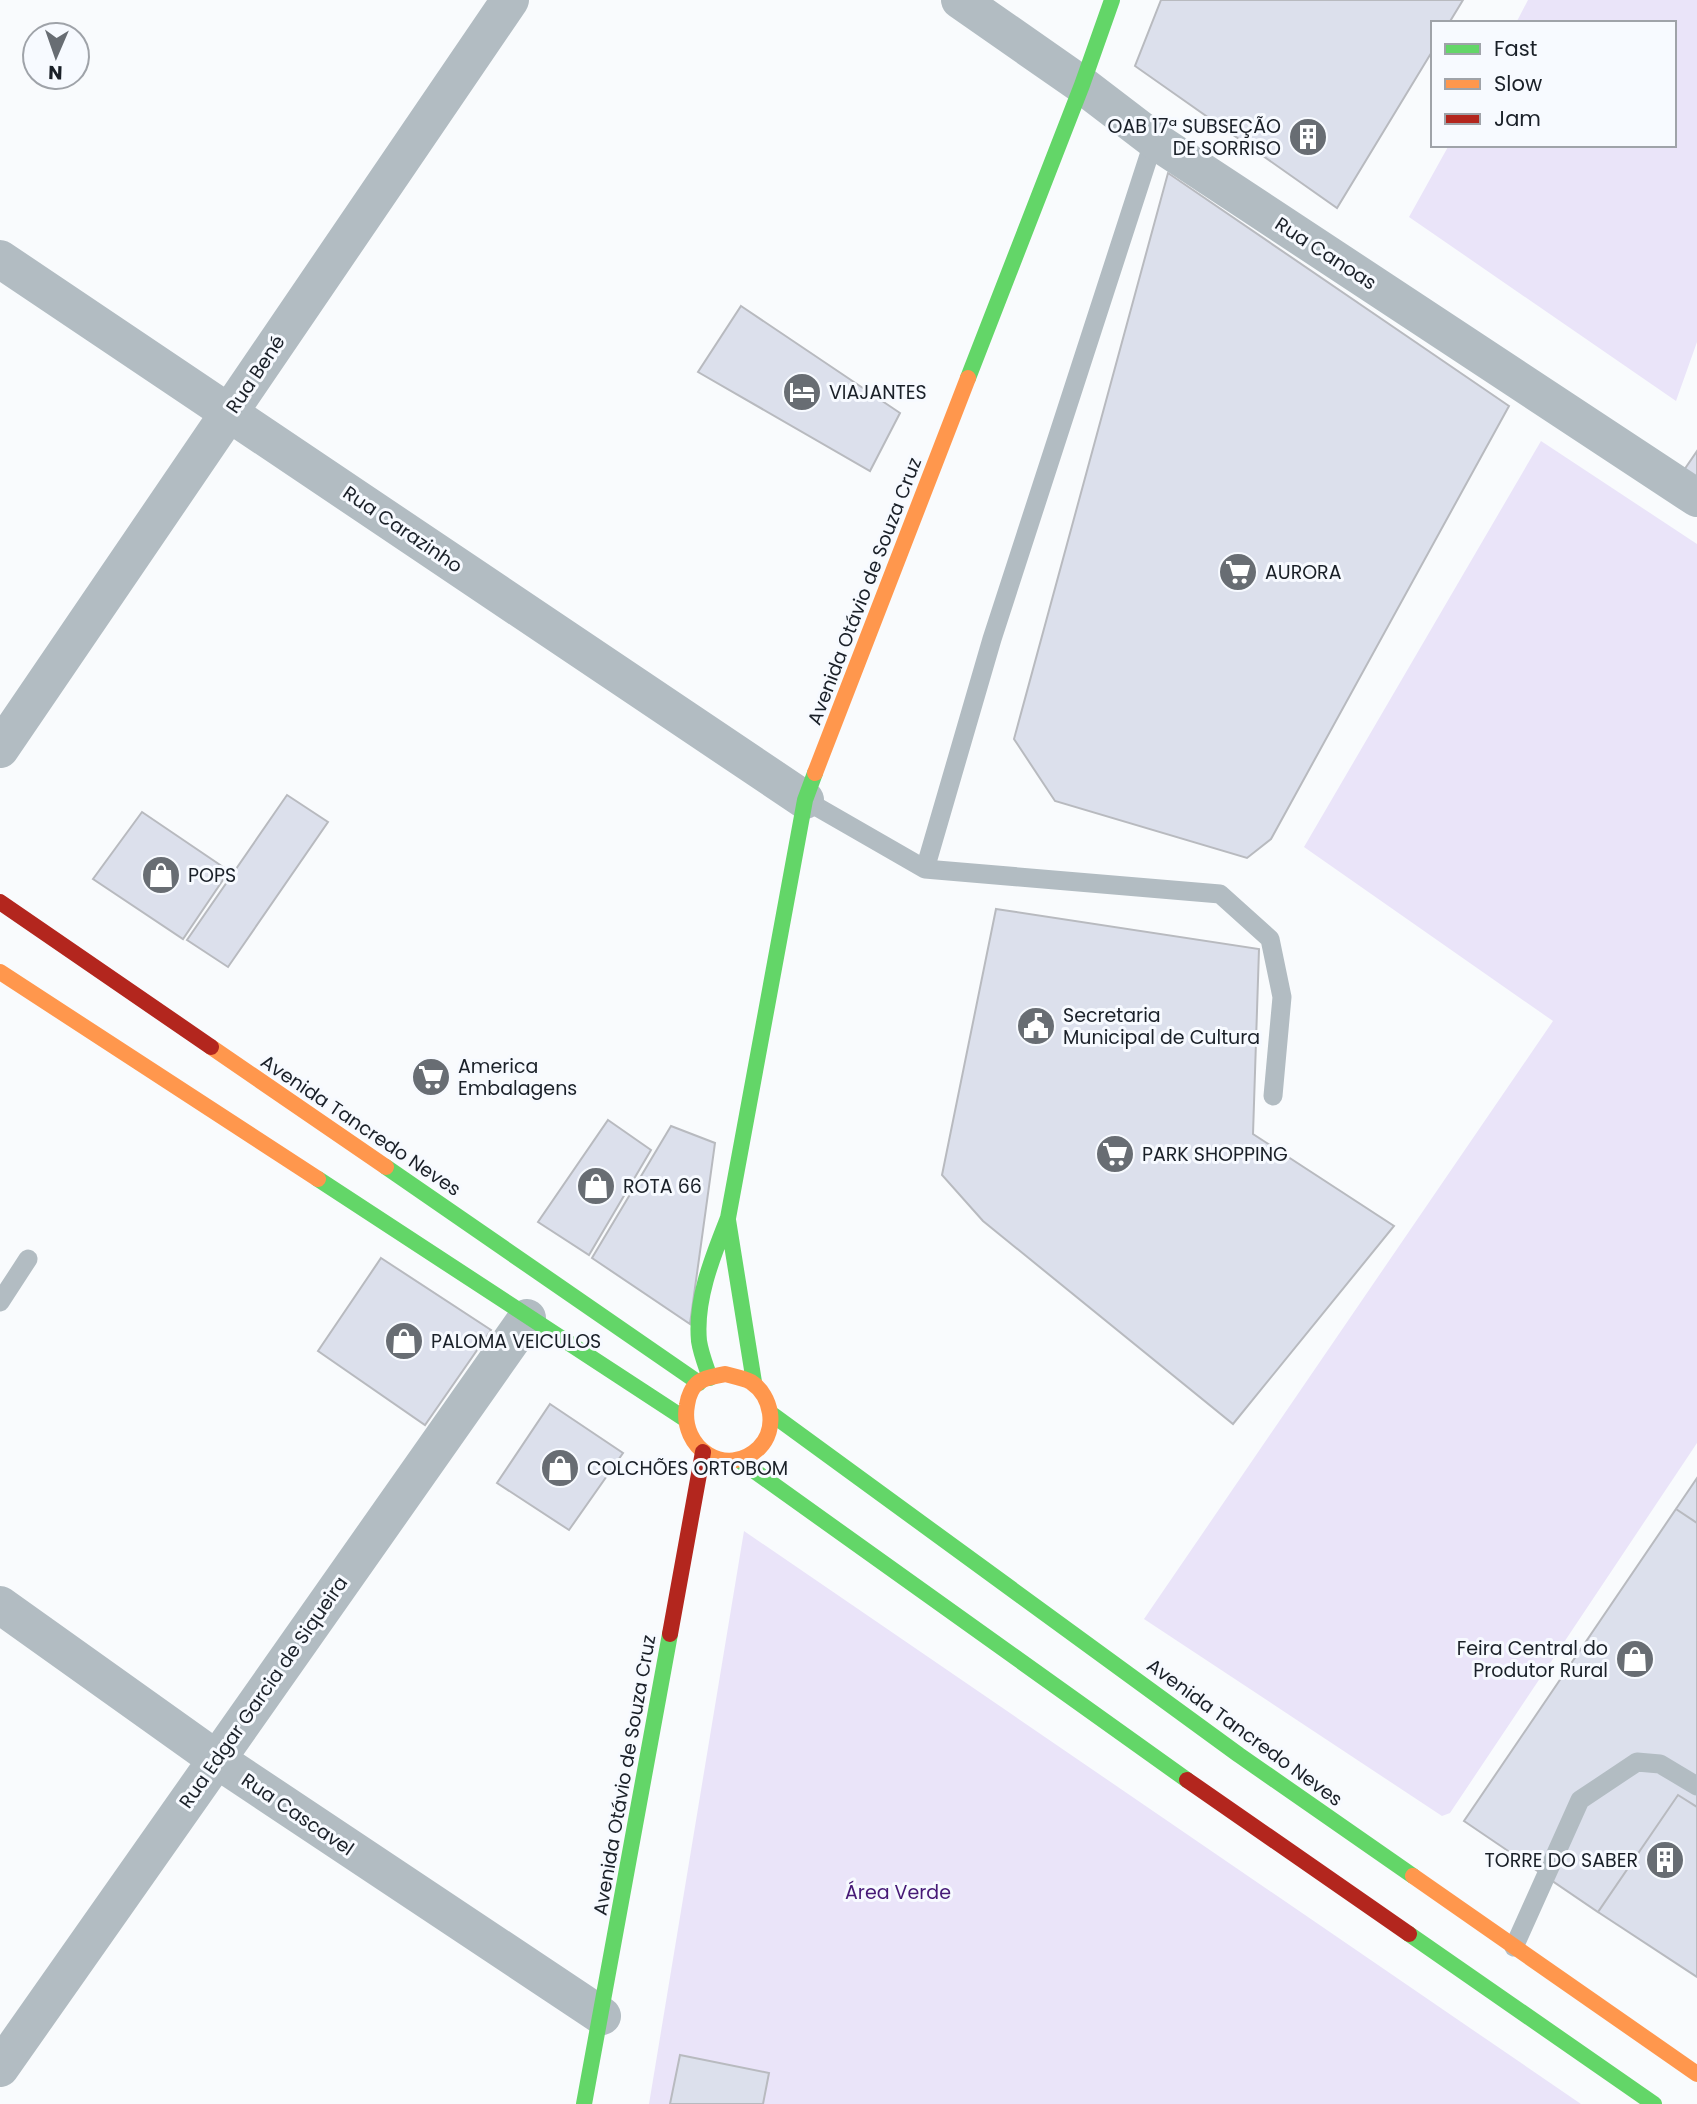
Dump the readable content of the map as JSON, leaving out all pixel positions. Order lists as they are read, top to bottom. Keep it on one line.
{"streets":{"street":["Rua Canoas","Rua Bené","Rua Carazinho","Avenida Otávio de Souza Cruz","Avenida Tancredo Neves","Rua Edgar Garcia de Siqueira","Rua Cascavel"]},"crossings":[["Rua Canoas","Avenida Otávio de Souza Cruz"],["Rua Bené","Rua Carazinho"],["Rua Carazinho","Avenida Otávio de Souza Cruz"],["Avenida Otávio de Souza Cruz","Avenida Tancredo Neves"],["Avenida Otávio de Souza Cruz","Rua Cascavel"],["Rua Edgar Garcia de Siqueira","Rua Cascavel"]],"parks":["Área Verde"],"places":{"building":["OAB 17ª SUBSEÇÃO DE SORRISO","TORRE DO SABER"],"hotel":["VIAJANTES"],"supermarket":["AURORA","America Embalagens","PARK SHOPPING"],"shop":["POPS","ROTA 66","PALOMA VEICULOS","COLCHÕES ORTOBOM","Feira Central do Produtor Rural"],"public building":["Secretaria Municipal de Cultura"]},"legend":["Fast","Slow","Jam"],"north":"bottom"}
